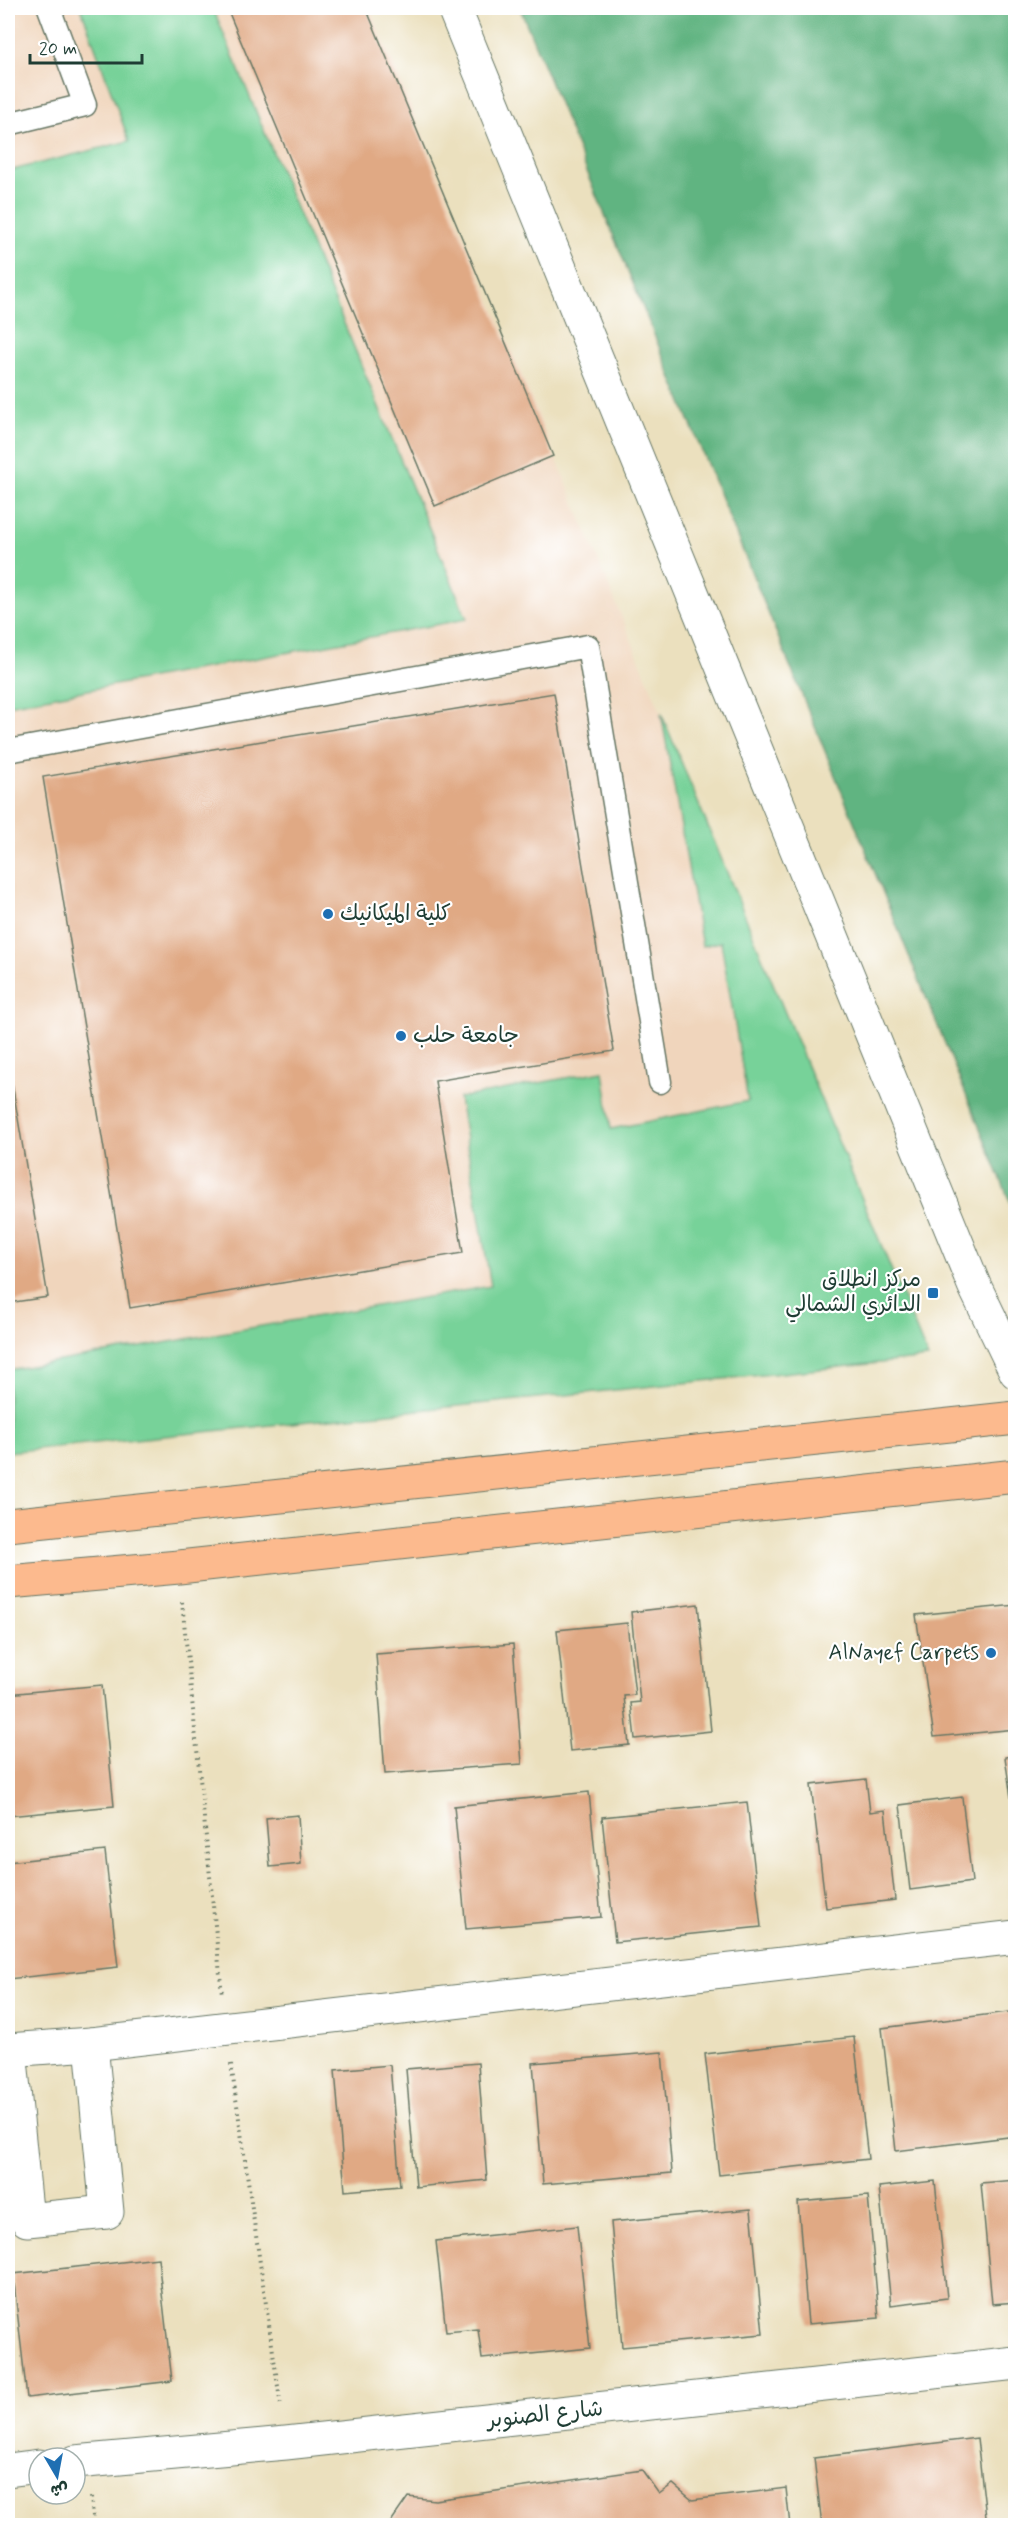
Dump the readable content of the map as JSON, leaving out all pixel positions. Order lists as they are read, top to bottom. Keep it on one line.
{"streets":{"street":["شارع الصنوبر"]},"places":{"other":["كلية الميكانيك","جامعة حلب","AlNayef Carpets"],"transit":["مركز انطلاق الدائري الشمالي"]},"scale_bar":"20 m","north":"bottom"}
